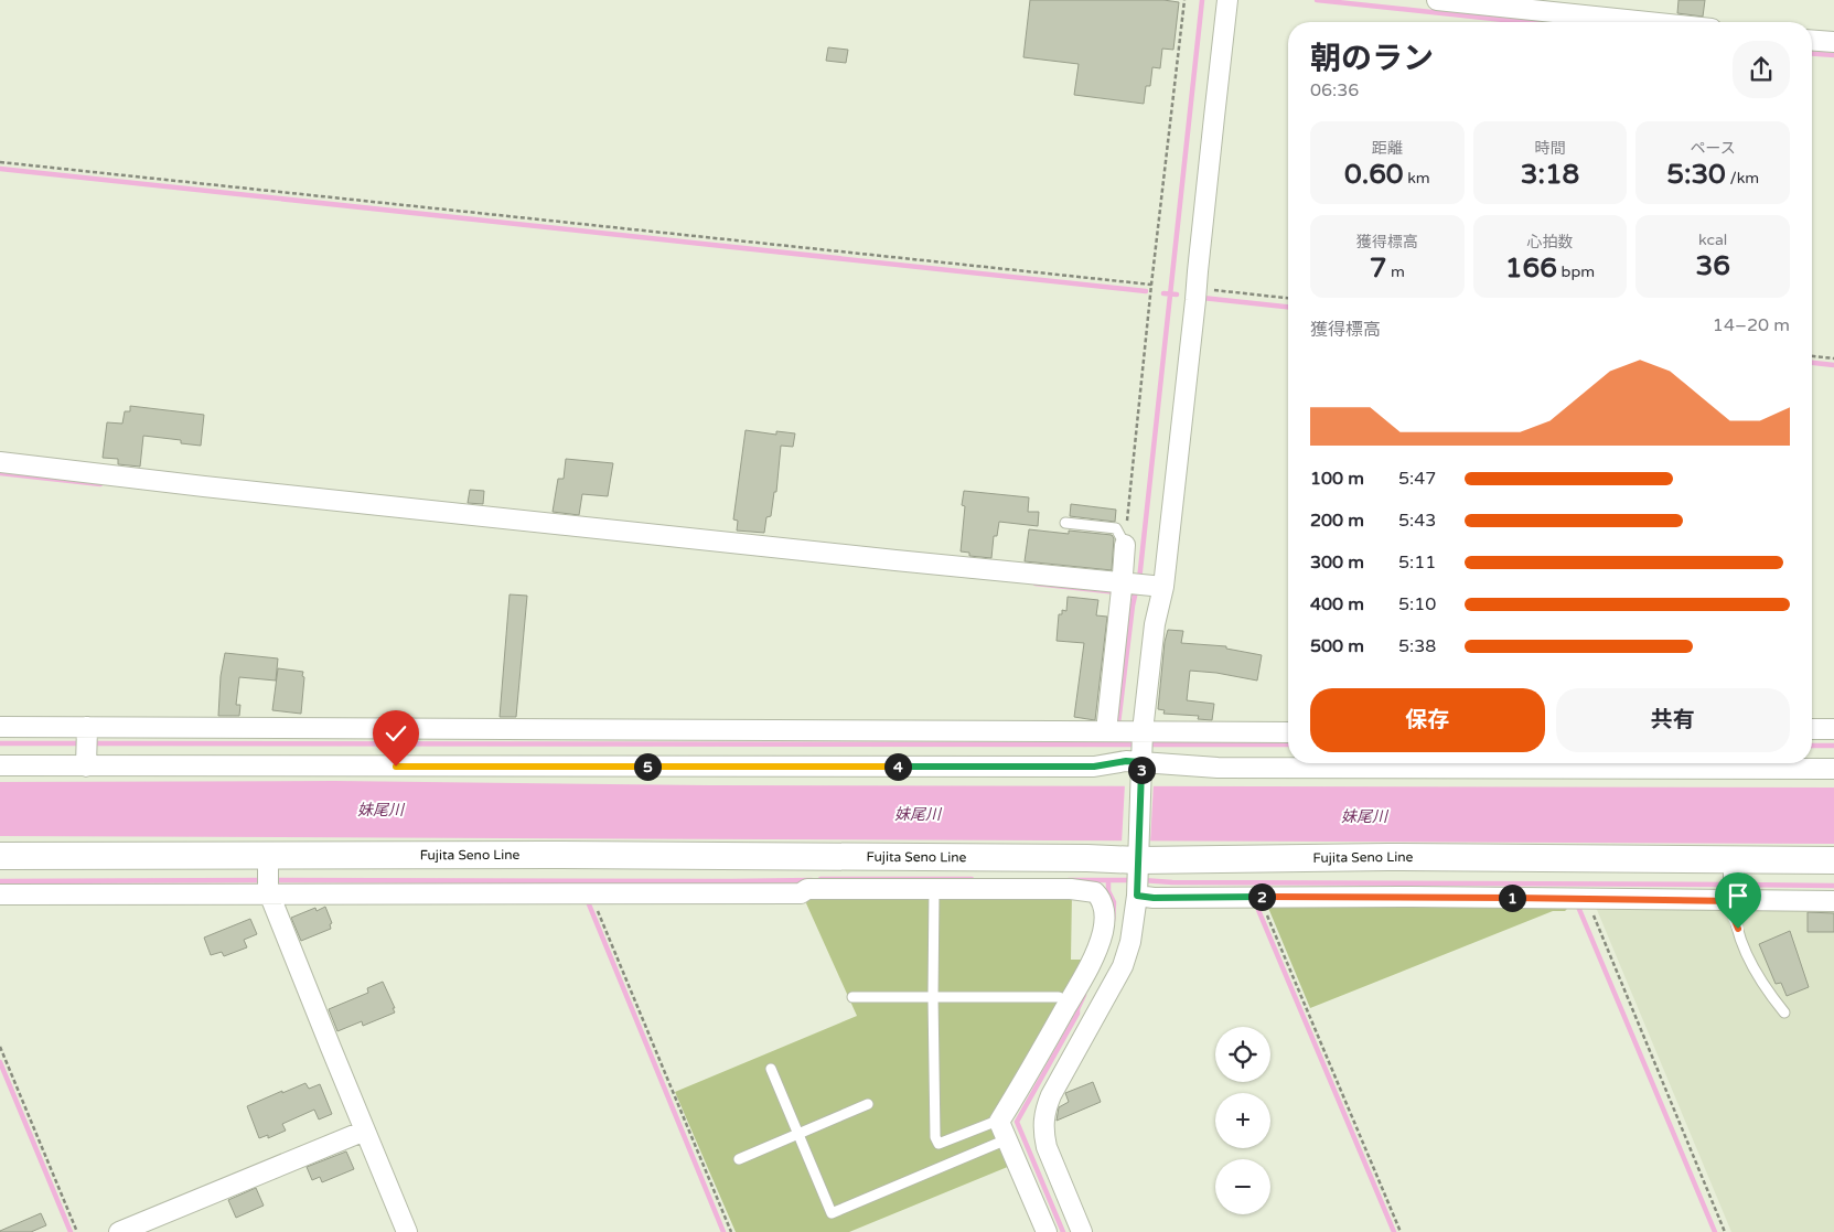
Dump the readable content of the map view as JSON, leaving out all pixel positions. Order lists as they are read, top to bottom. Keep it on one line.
{"streets":{"main road":["Fujita Seno Line"]},"water":["妹尾川"],"page":{"heading":["朝のラン","06:36"],"stats":[["距離","0.60 km"],["時間","3:18"],["ペース","5:30 /km"],["獲得標高","7 m"],["心拍数","166 bpm"],["kcal","36"]],"chart":["獲得標高","14–20 m"],"list":[{"name":"100 m","note":"5:47"},{"name":"200 m","note":"5:43"},{"name":"300 m","note":"5:11"},{"name":"400 m","note":"5:10"},{"name":"500 m","note":"5:38"}],"buttons":["保存","共有"],"pins":["4","5","3","2","1"],"map_buttons":["+","−"]}}
